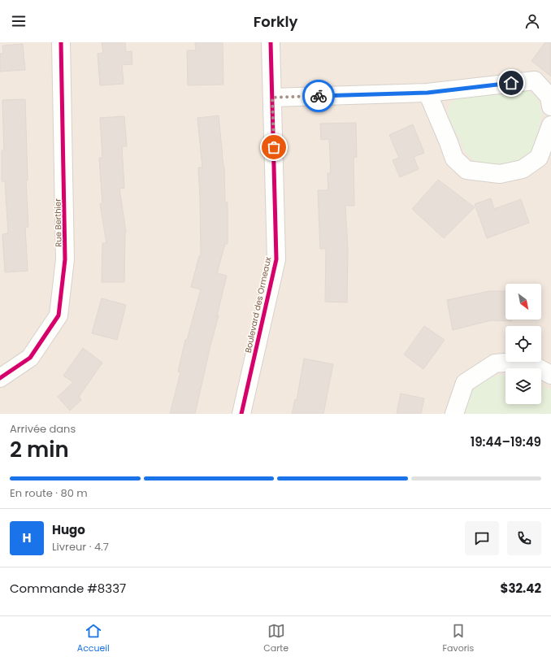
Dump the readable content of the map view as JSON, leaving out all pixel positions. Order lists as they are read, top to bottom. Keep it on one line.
{"streets":{"street":["Rue Berthier","Boulevard des Ormeaux"]},"north":"bottom right","page":{"header":"Forkly","heading":["2 min","Arrivée dans","19:44–19:49"],"panel":["Hugo","Livreur · 4.7","Commande #8337","$32.42"],"bar":"En route · 80 m","round":"H","tabs":["Accueil","Carte","Favoris"]}}
